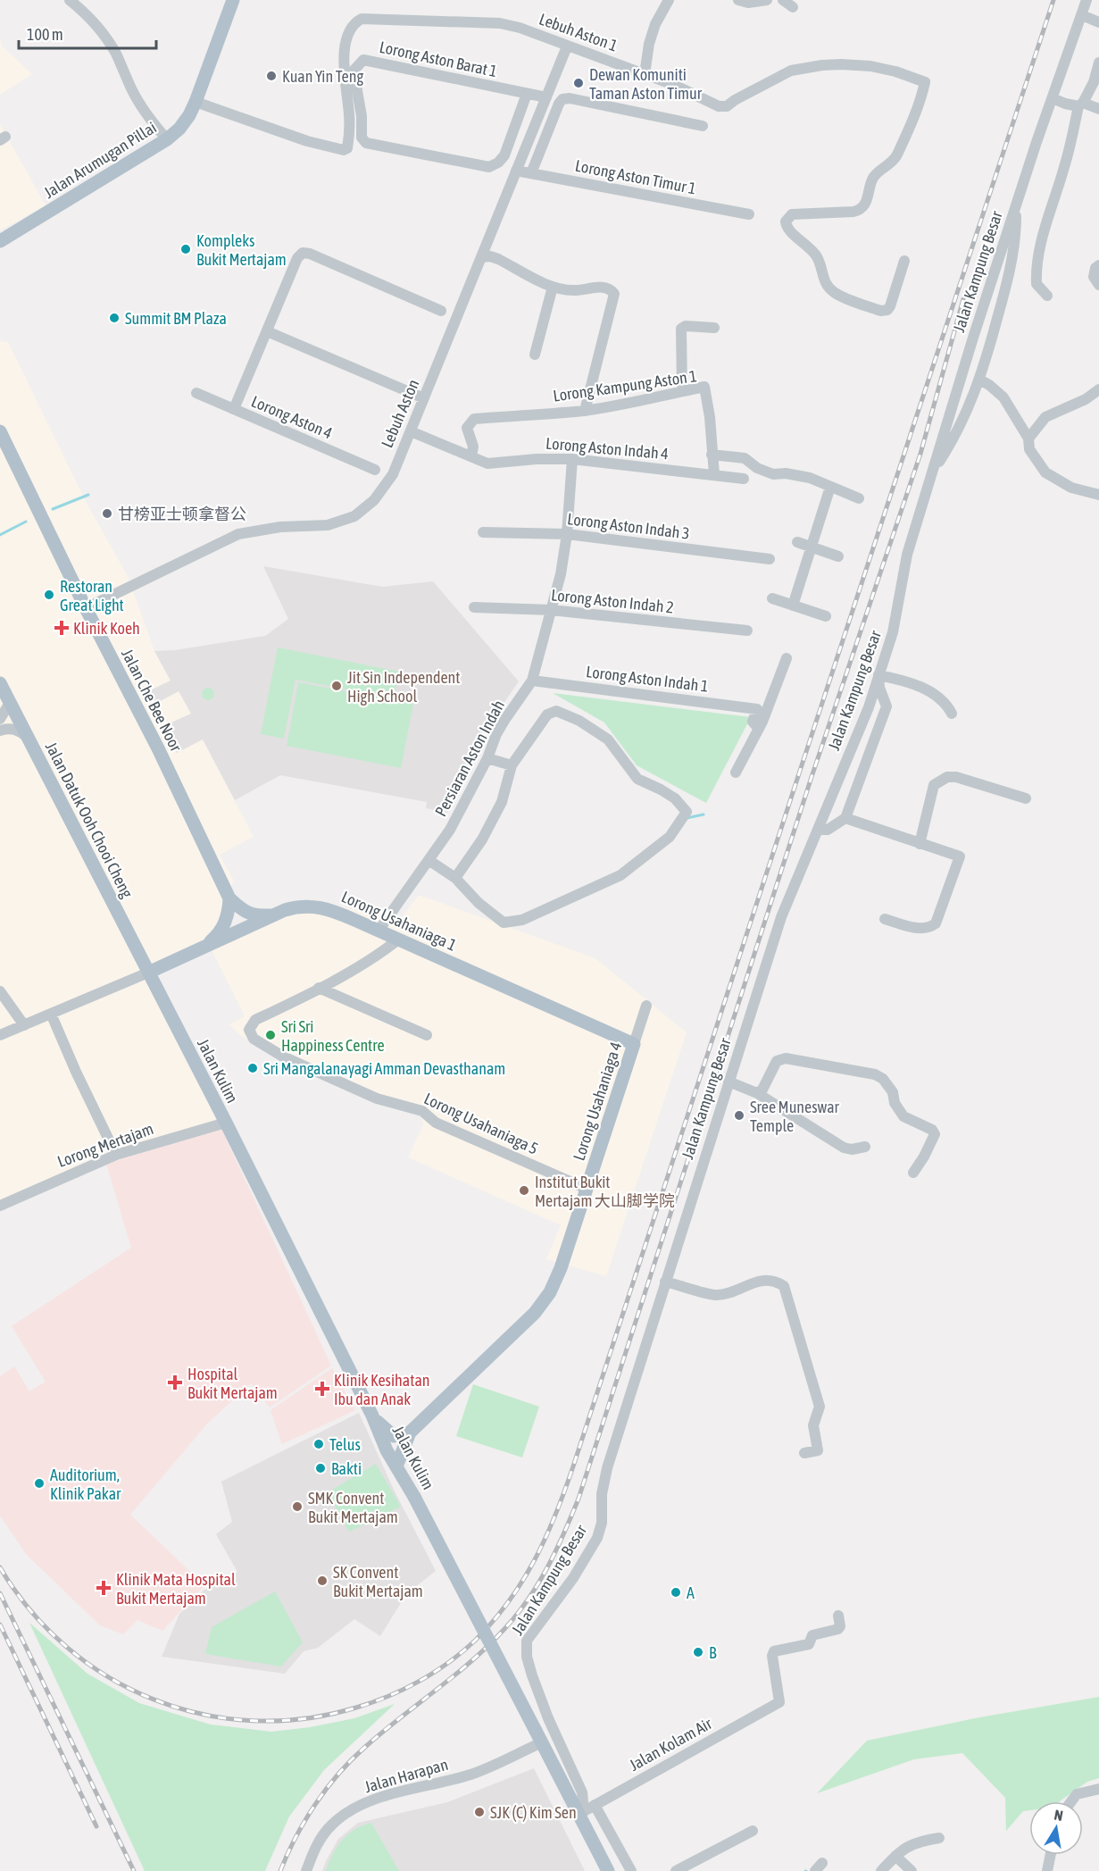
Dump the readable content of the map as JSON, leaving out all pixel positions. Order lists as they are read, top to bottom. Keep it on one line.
{"streets":{"main road":["Jalan Arumugan Pillai","Jalan Che Bee Noor","Jalan Datuk Ooh Chooi Cheng","Lorong Usahaniaga 1","Jalan Kulim","Lorong Usahaniaga 4"],"street":["Lebuh Aston 1","Lorong Aston Barat 1","Lorong Aston Timur 1","Jalan Kampung Besar","Lorong Kampung Aston 1","Lebuh Aston","Lorong Aston 4","Lorong Aston Indah 4","Lorong Aston Indah 3","Lorong Aston Indah 2","Lorong Aston Indah 1","Persiaran Aston Indah","Lorong Usahaniaga 5","Lorong Mertajam","Jalan Kolam Air","Jalan Harapan"]},"crossings":[["Lebuh Aston 1","Jalan Arumugan Pillai"],["Lebuh Aston 1","Lebuh Aston"],["Lorong Aston Barat 1","Lebuh Aston"],["Lorong Aston Timur 1","Lebuh Aston"],["Jalan Kampung Besar","Jalan Kulim"],["Jalan Kampung Besar","Jalan Kolam Air"],["Lorong Kampung Aston 1","Lorong Aston Indah 4"],["Lebuh Aston","Lorong Aston Indah 4"],["Lebuh Aston","Jalan Che Bee Noor"],["Lorong Aston Indah 4","Persiaran Aston Indah"],["Lorong Aston Indah 3","Persiaran Aston Indah"],["Lorong Aston Indah 2","Persiaran Aston Indah"],["Lorong Aston Indah 1","Persiaran Aston Indah"],["Persiaran Aston Indah","Lorong Usahaniaga 1"],["Jalan Datuk Ooh Chooi Cheng","Lorong Usahaniaga 1"],["Jalan Datuk Ooh Chooi Cheng","Jalan Kulim"],["Lorong Usahaniaga 1","Jalan Kulim"],["Lorong Usahaniaga 1","Lorong Usahaniaga 4"],["Jalan Kulim","Lorong Mertajam"],["Jalan Kulim","Jalan Kolam Air"],["Jalan Kulim","Jalan Harapan"],["Lorong Usahaniaga 4","Lorong Usahaniaga 5"]],"places":{"other":["Kuan Yin Teng","Dewan Komuniti Taman Aston Timur","Kompleks Bukit Mertajam","Summit BM Plaza","甘榜亚士顿拿督公","Restoran Great Light","Jit Sin Independent High School","Sri Sri Happiness Centre","Sri Mangalanayagi Amman Devasthanam","Sree Muneswar Temple","Institut Bukit Mertajam 大山脚学院","Telus","Bakti","Auditorium, Klinik Pakar","SMK Convent Bukit Mertajam","SK Convent Bukit Mertajam","A","B","SJK (C) Kim Sen"],"health":["Klinik Koeh","Hospital Bukit Mertajam","Klinik Kesihatan Ibu dan Anak","Klinik Mata Hospital Bukit Mertajam"]},"scale_bar":"100 m","north":"top"}
